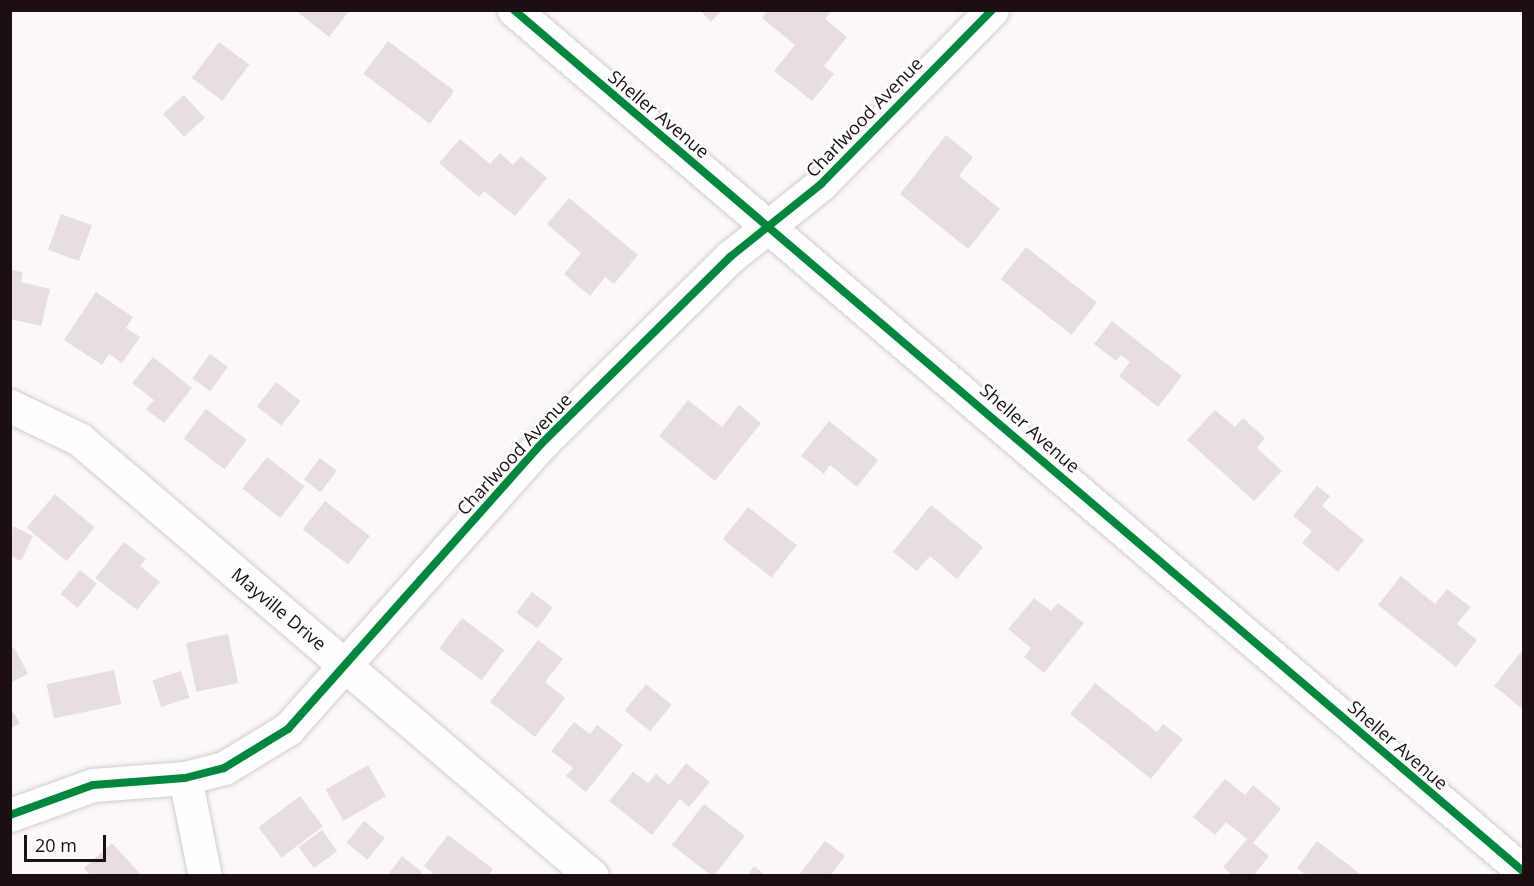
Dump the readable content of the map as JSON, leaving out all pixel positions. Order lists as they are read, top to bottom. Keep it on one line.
{"streets":{"street":["Sheller Avenue","Charlwood Avenue","Mayville Drive"]},"crossings":[["Sheller Avenue","Charlwood Avenue"],["Charlwood Avenue","Mayville Drive"]],"scale_bar":"20 m"}
